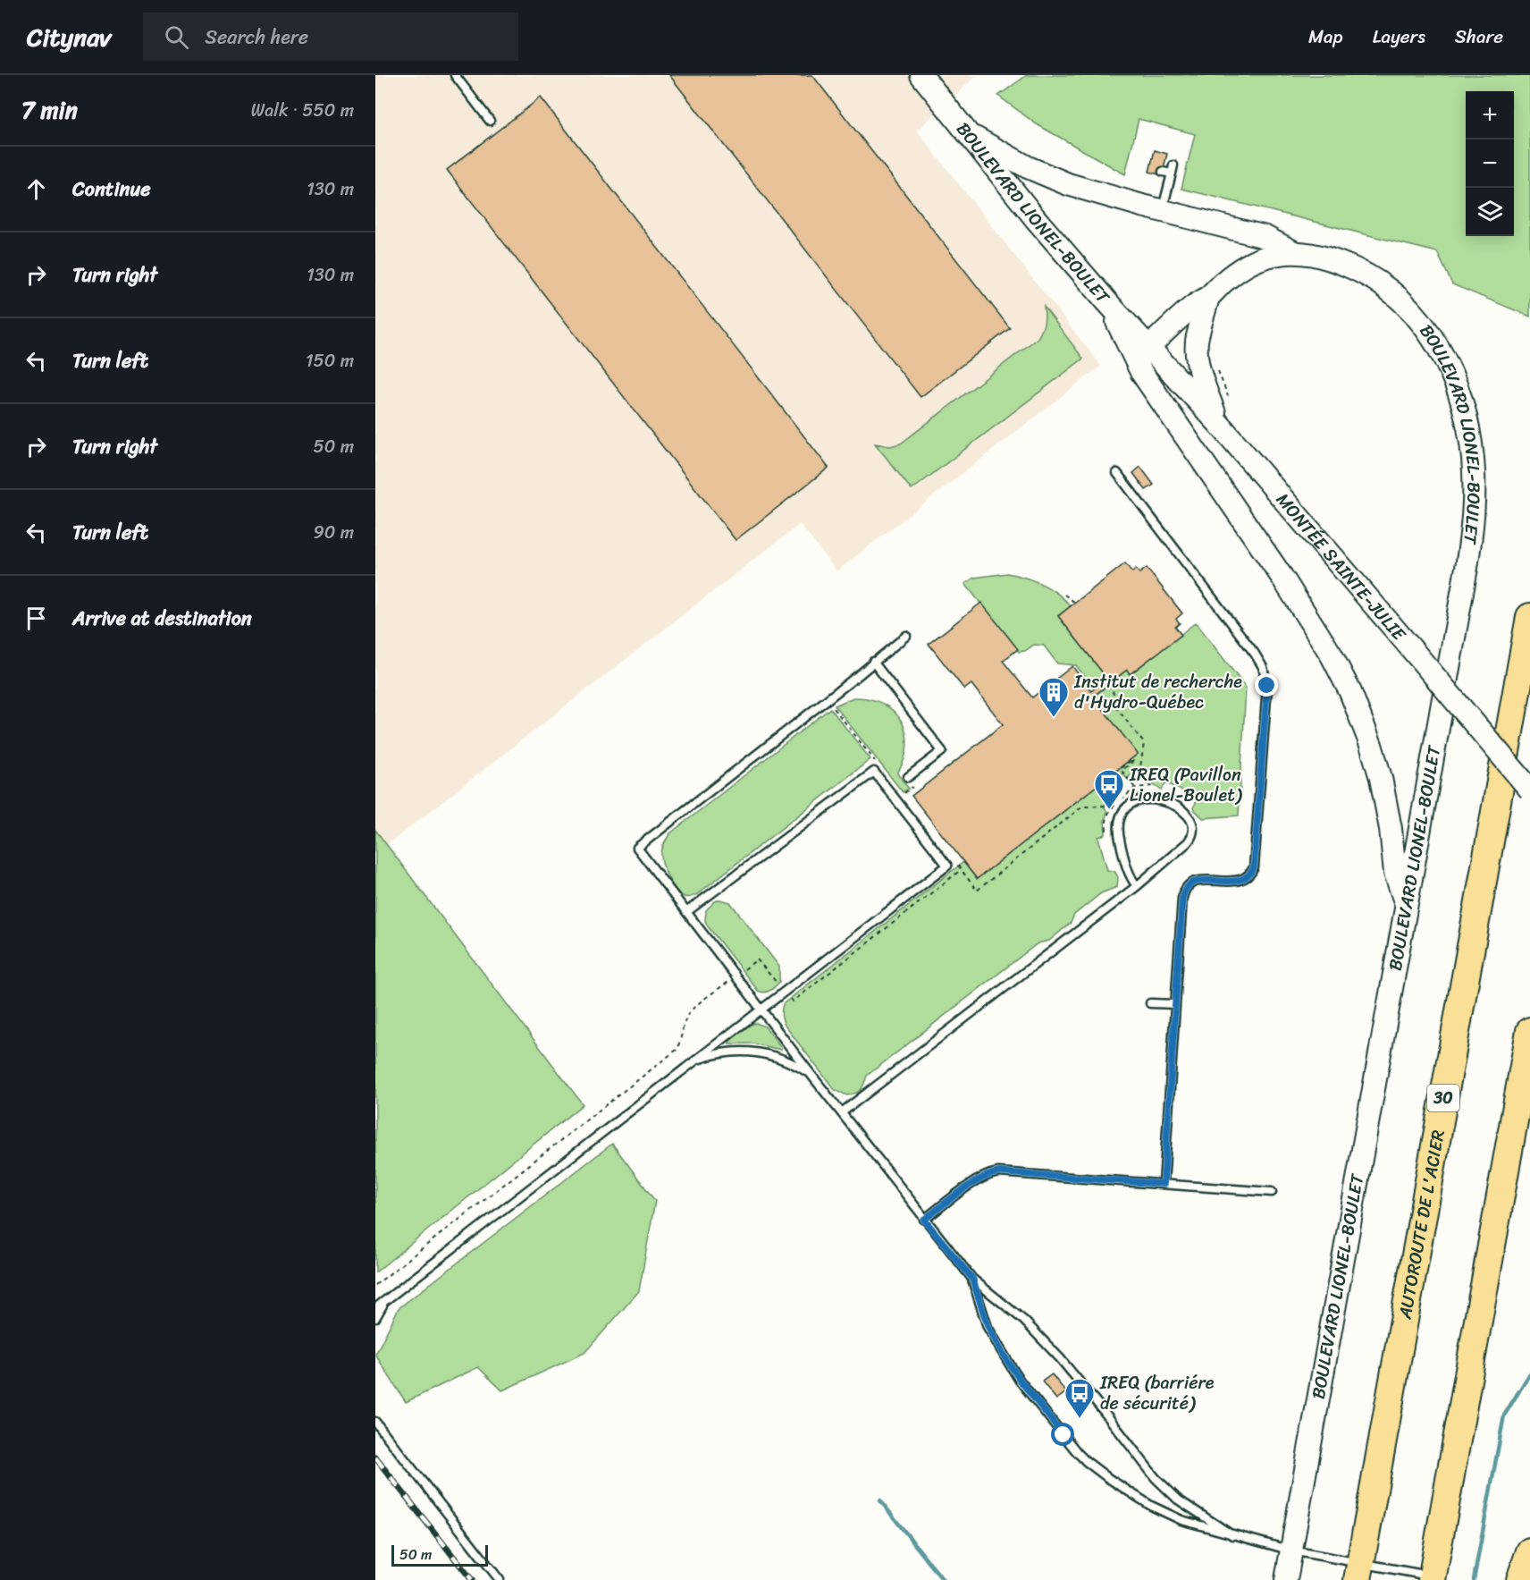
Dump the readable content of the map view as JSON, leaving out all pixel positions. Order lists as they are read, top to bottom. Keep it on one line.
{"streets":{"highway":["30","AUTOROUTE DE L'ACIER"],"main road":["BOULEVARD LIONEL-BOULET","MONTÉE SAINTE-JULIE"]},"crossings":[["BOULEVARD LIONEL-BOULET","MONTÉE SAINTE-JULIE"]],"places":{"building":["Institut de recherche d'Hydro-Québec"],"bus stop":["IREQ (Pavillon Lionel-Boulet)","IREQ (barriére de sécurité)"]},"scale_bar":"50 m","page":{"header":"Citynav","search":"Search here","nav":["Map","Layers","Share"],"heading":["7 min","Walk · 550 m"],"map_buttons":["+","−"],"list":[["Continue","130 m"],["Turn right","130 m"],["Turn left","150 m"],["Turn right","50 m"],["Turn left","90 m"],"Arrive at destination"],"scale":"50 m"}}
